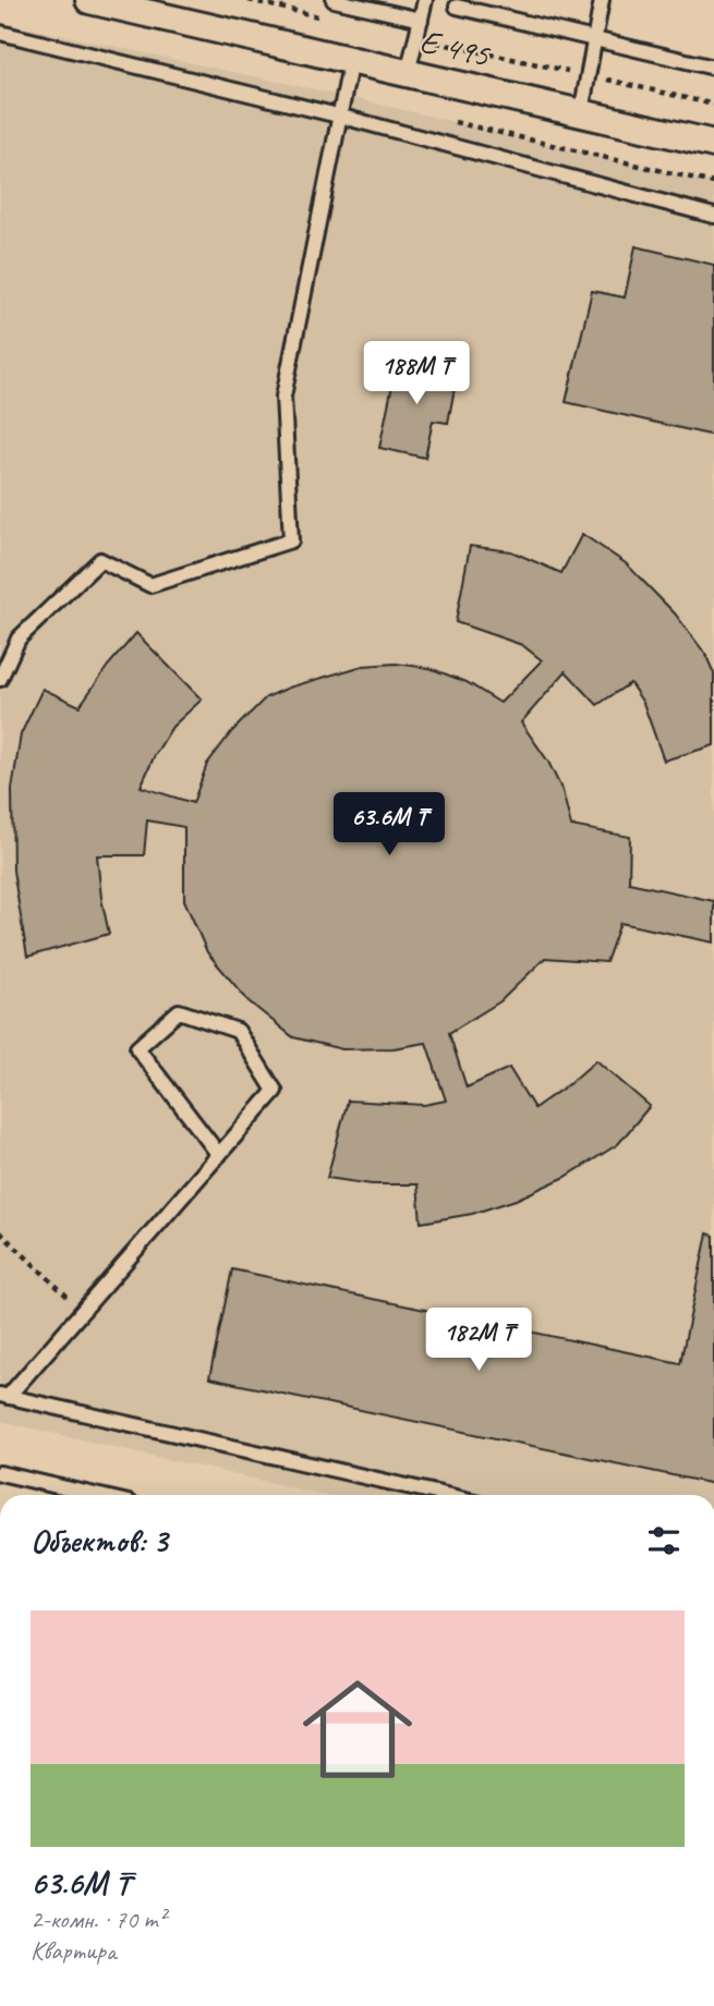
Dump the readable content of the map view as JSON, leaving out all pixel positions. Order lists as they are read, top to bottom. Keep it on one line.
{"streets":{"street":["E 495"]},"page":{"price":["188M ₸","63.6M ₸","182M ₸"],"heading":"Объектов: 3","list":[{"name":"63.6M ₸","note":"2-комн. · 70 m² · Квартира"}]}}
